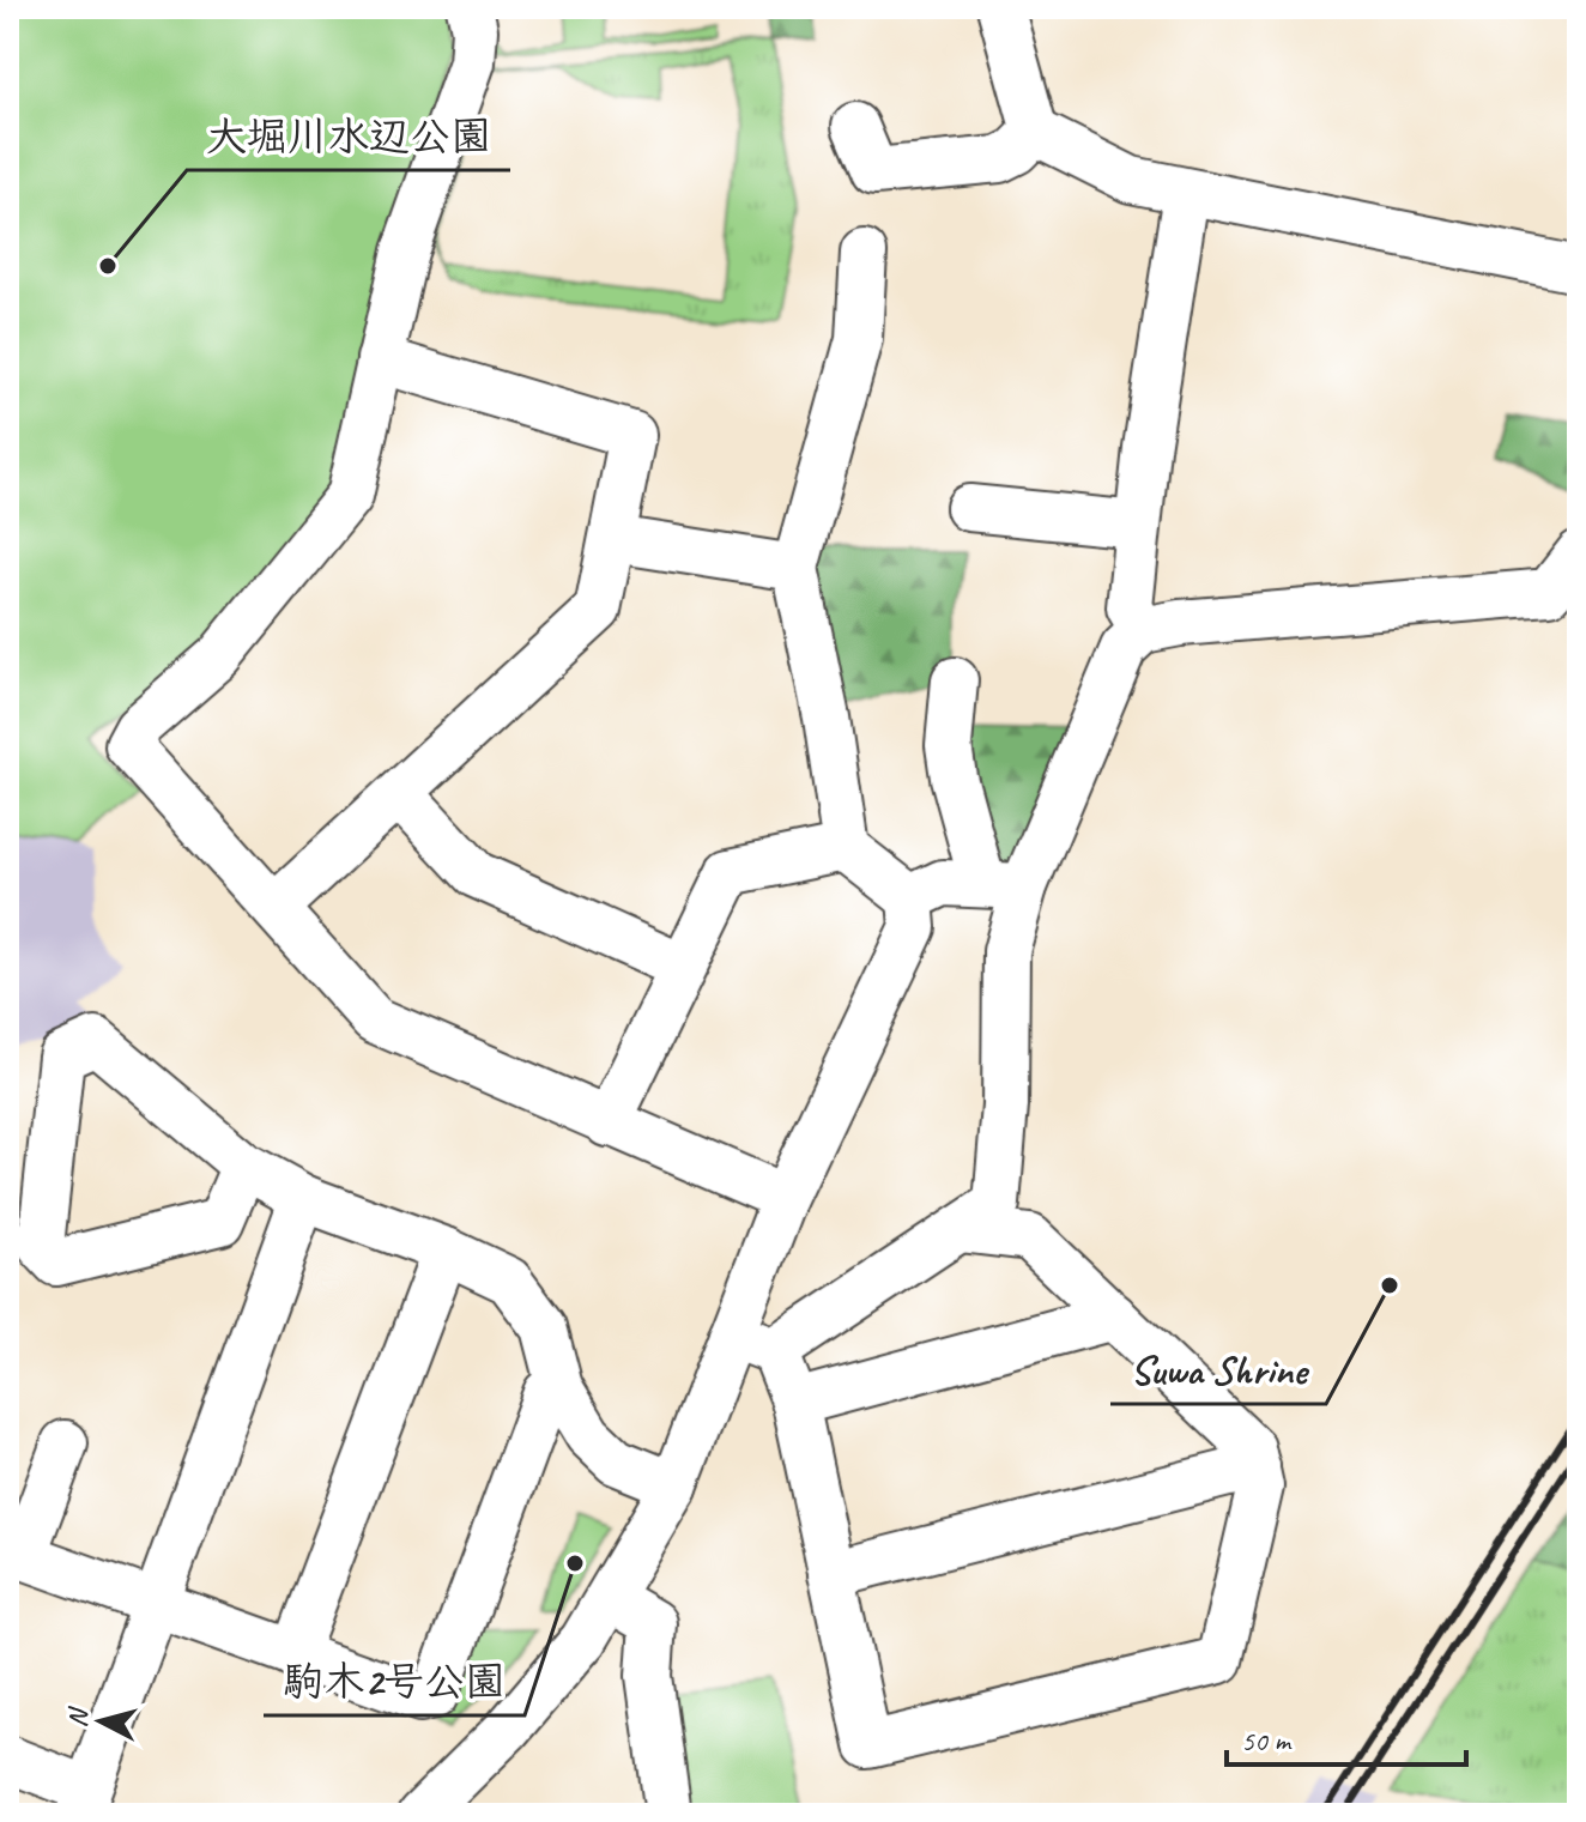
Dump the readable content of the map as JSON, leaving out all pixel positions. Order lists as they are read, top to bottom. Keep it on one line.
{"places":["大堀川水辺公園","Suwa Shrine","駒木2号公園"],"scale_bar":"50 m","north":"left"}
